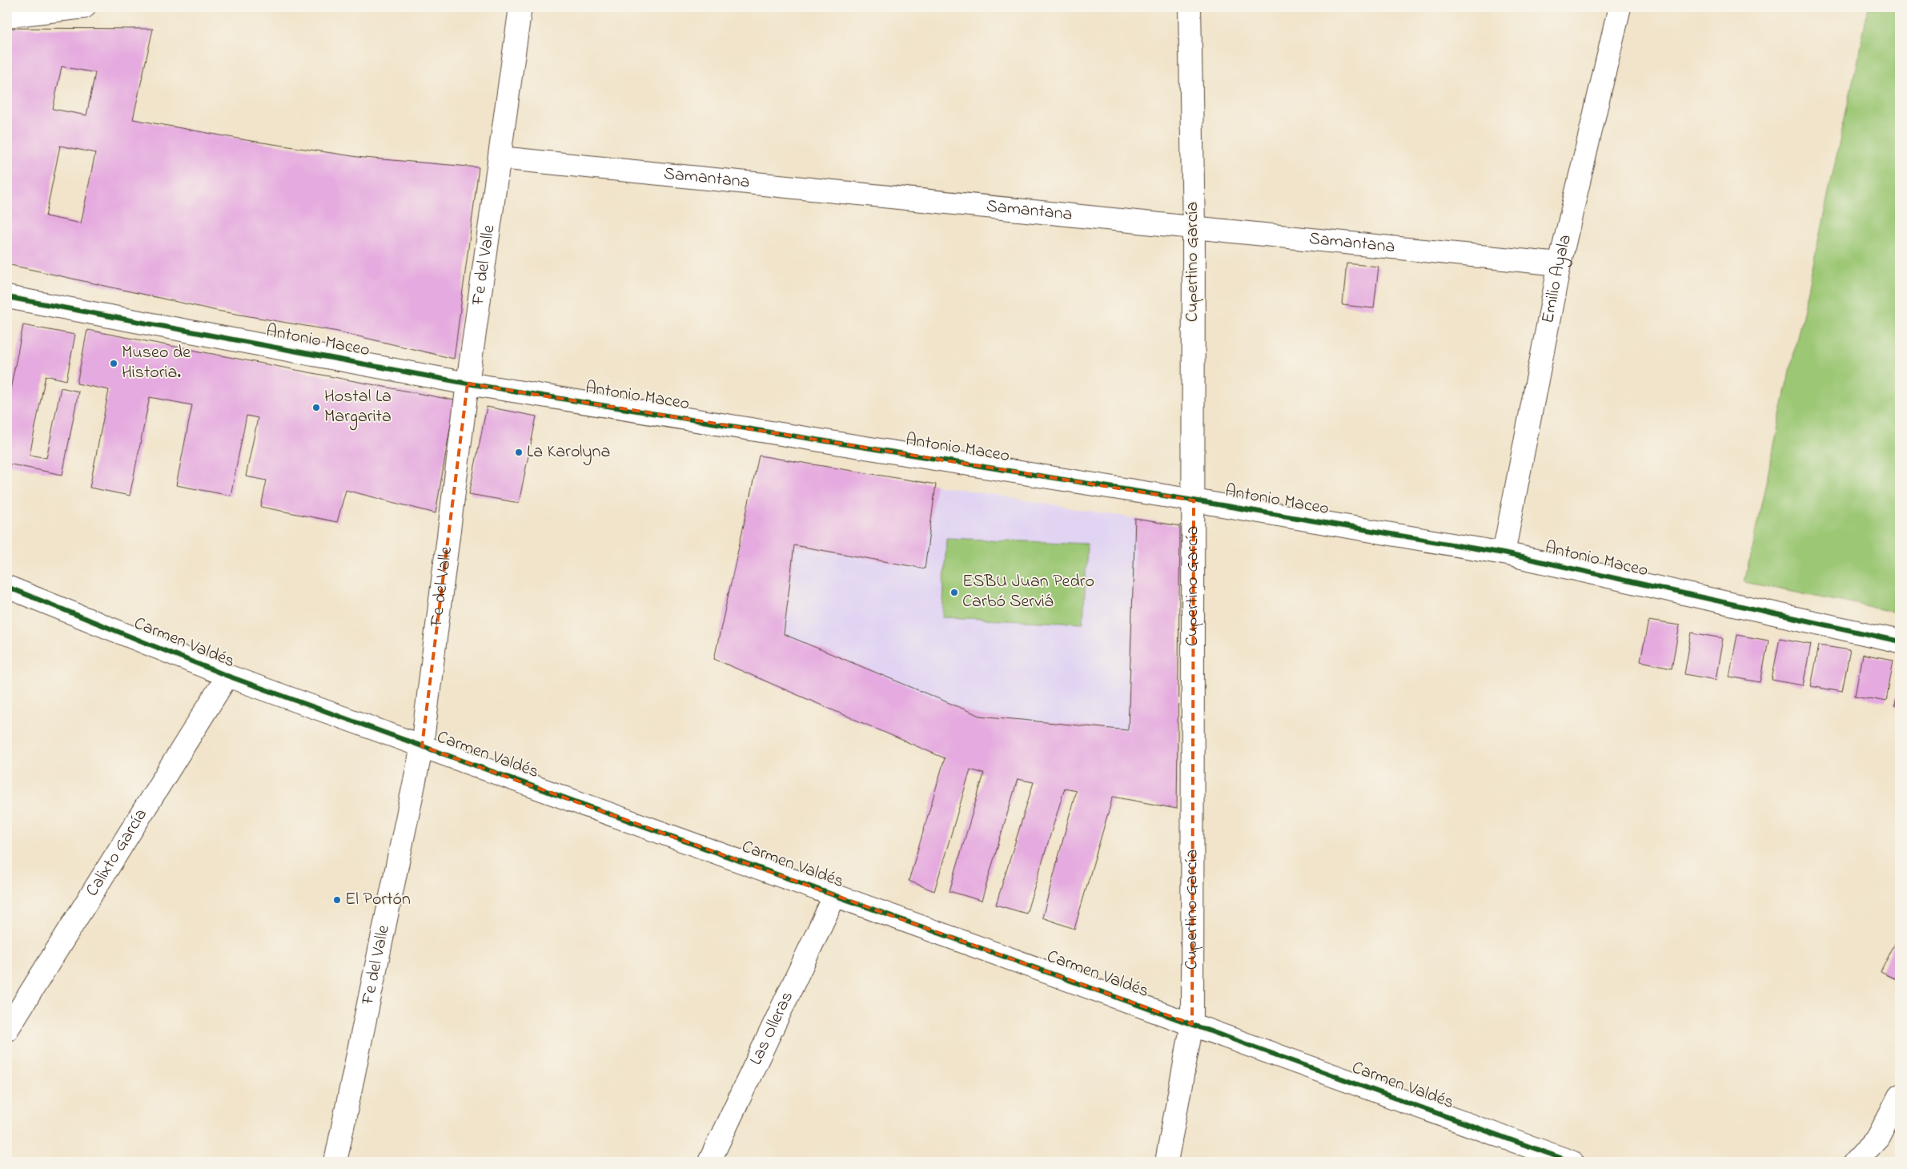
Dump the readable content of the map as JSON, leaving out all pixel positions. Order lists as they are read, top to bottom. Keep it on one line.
{"streets":{"street":["Samantana","Cupertino García","Fe del Valle","Emilio Ayala","Antonio Maceo","Carmen Valdés","Calixto García","Las Olleras"]},"crossings":[["Samantana","Cupertino García"],["Samantana","Fe del Valle"],["Samantana","Emilio Ayala"],["Cupertino García","Antonio Maceo"],["Cupertino García","Carmen Valdés"],["Fe del Valle","Antonio Maceo"],["Fe del Valle","Carmen Valdés"],["Emilio Ayala","Antonio Maceo"],["Carmen Valdés","Calixto García"],["Carmen Valdés","Las Olleras"]],"places":["Museo de Historia.","Hostal La Margarita","La Karolyna","ESBU Juan Pedro Carbó Serviá","El Portón"]}
